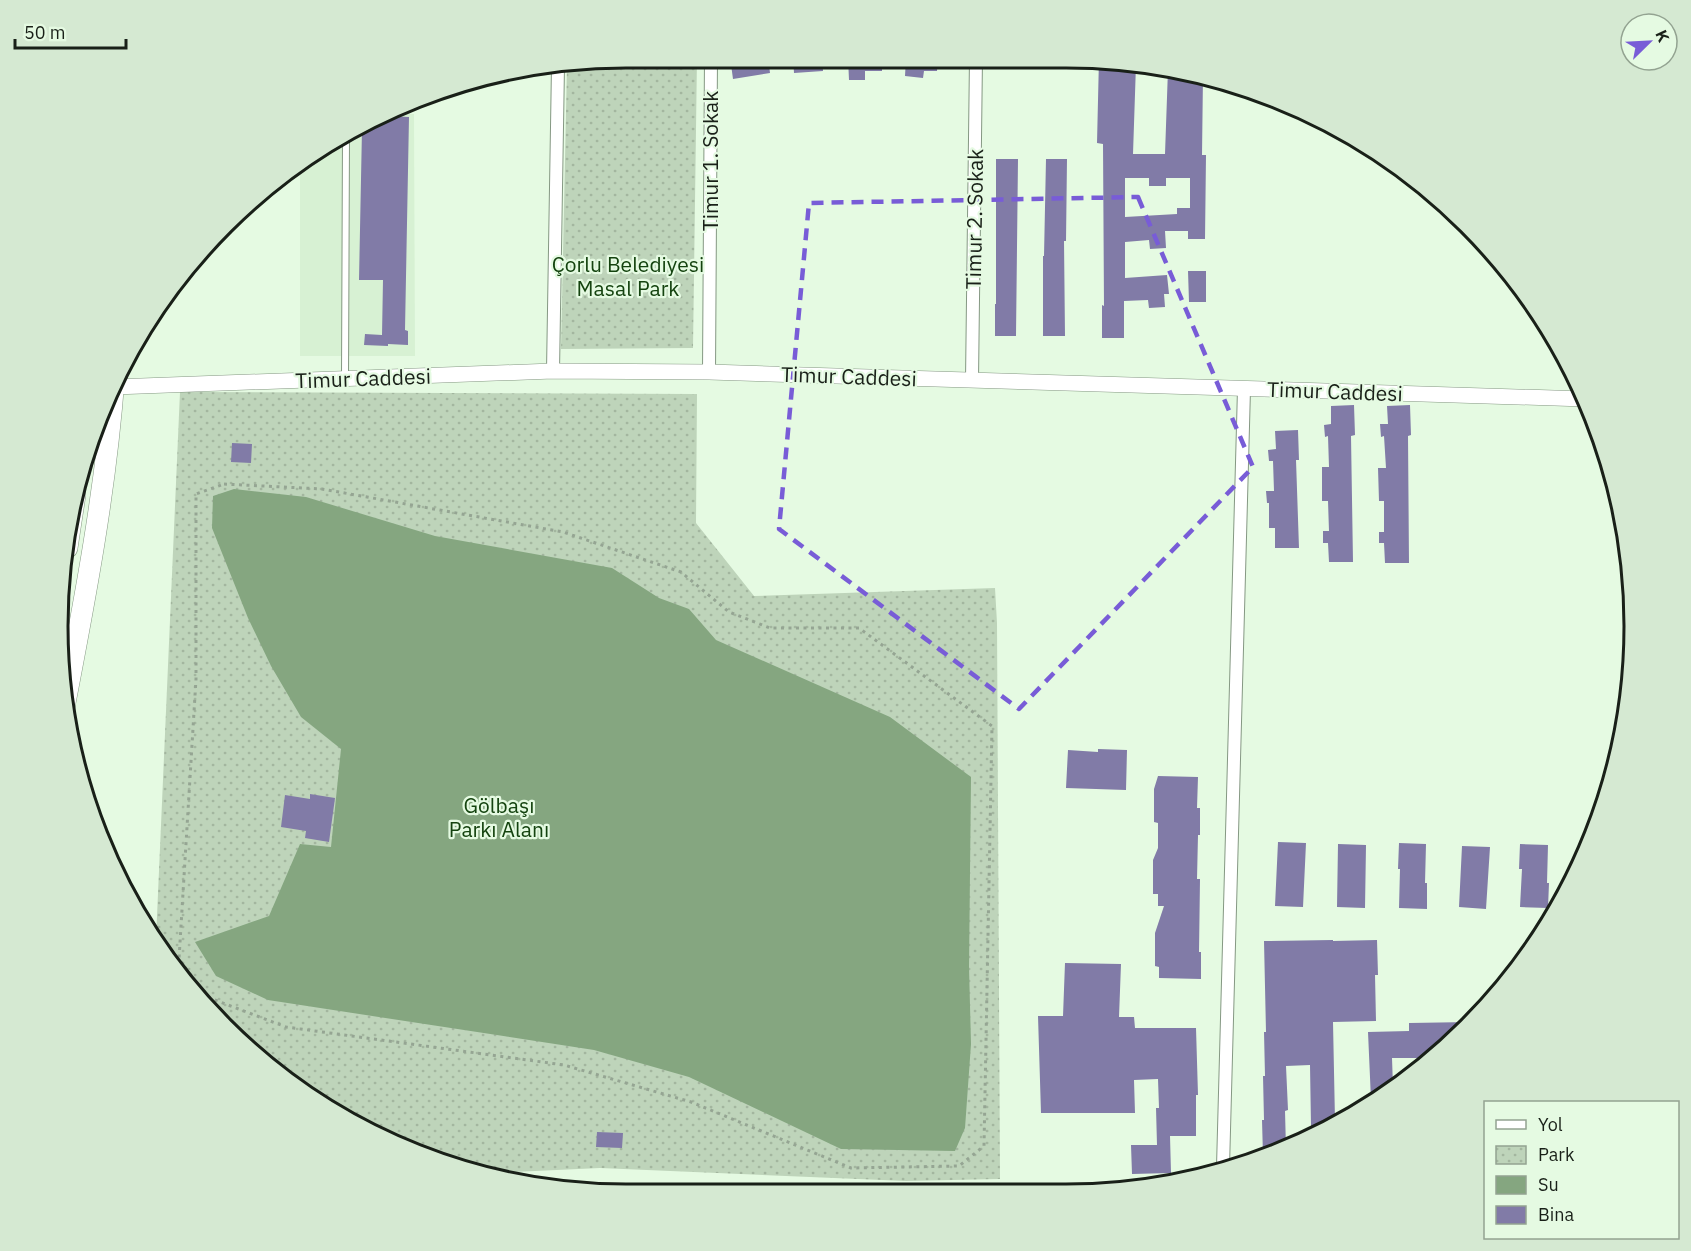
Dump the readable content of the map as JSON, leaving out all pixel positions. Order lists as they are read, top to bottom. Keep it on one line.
{"streets":{"street":["Timur 1. Sokak","Timur 2. Sokak","Timur Caddesi"]},"crossings":[["Timur 1. Sokak","Timur Caddesi"],["Timur 2. Sokak","Timur Caddesi"]],"parks":["Çorlu Belediyesi Masal Park","Gölbaşı Parkı Alanı"],"legend":["Yol","Park","Su","Bina"],"scale_bar":"50 m","north":"top right"}
